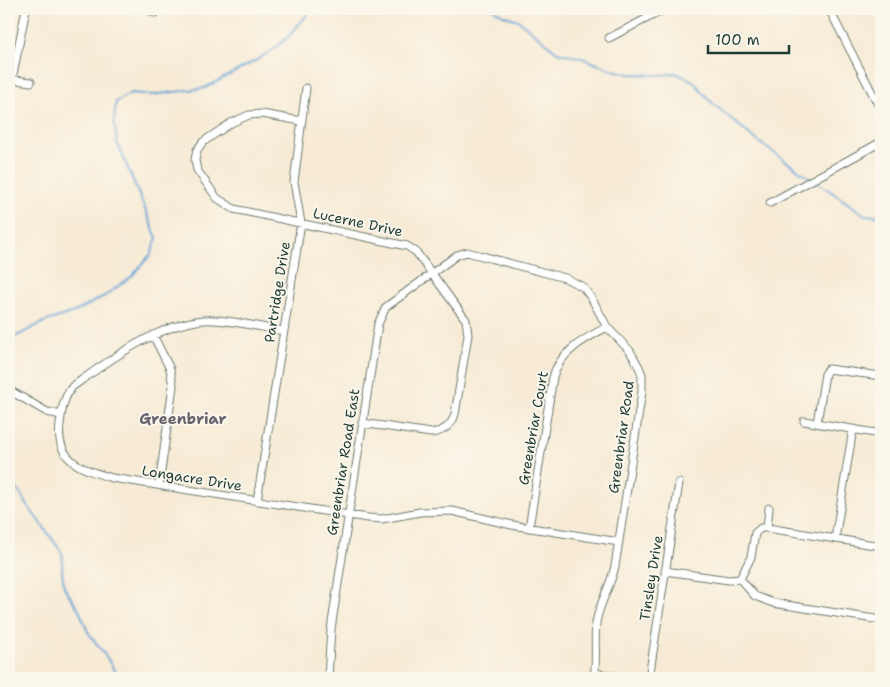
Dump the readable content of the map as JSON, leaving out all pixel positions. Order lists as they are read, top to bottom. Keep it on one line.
{"streets":{"street":["Lucerne Drive","Partridge Drive","Greenbriar Court","Greenbriar Road","Greenbriar Road East","Longacre Drive","Tinsley Drive"]},"crossings":[["Lucerne Drive","Partridge Drive"],["Lucerne Drive","Greenbriar Road"],["Lucerne Drive","Greenbriar Road East"],["Partridge Drive","Longacre Drive"],["Greenbriar Court","Greenbriar Road"],["Greenbriar Court","Longacre Drive"],["Greenbriar Road","Greenbriar Road East"],["Greenbriar Road","Longacre Drive"],["Greenbriar Road East","Longacre Drive"]],"districts":["Greenbriar"],"scale_bar":"100 m"}
